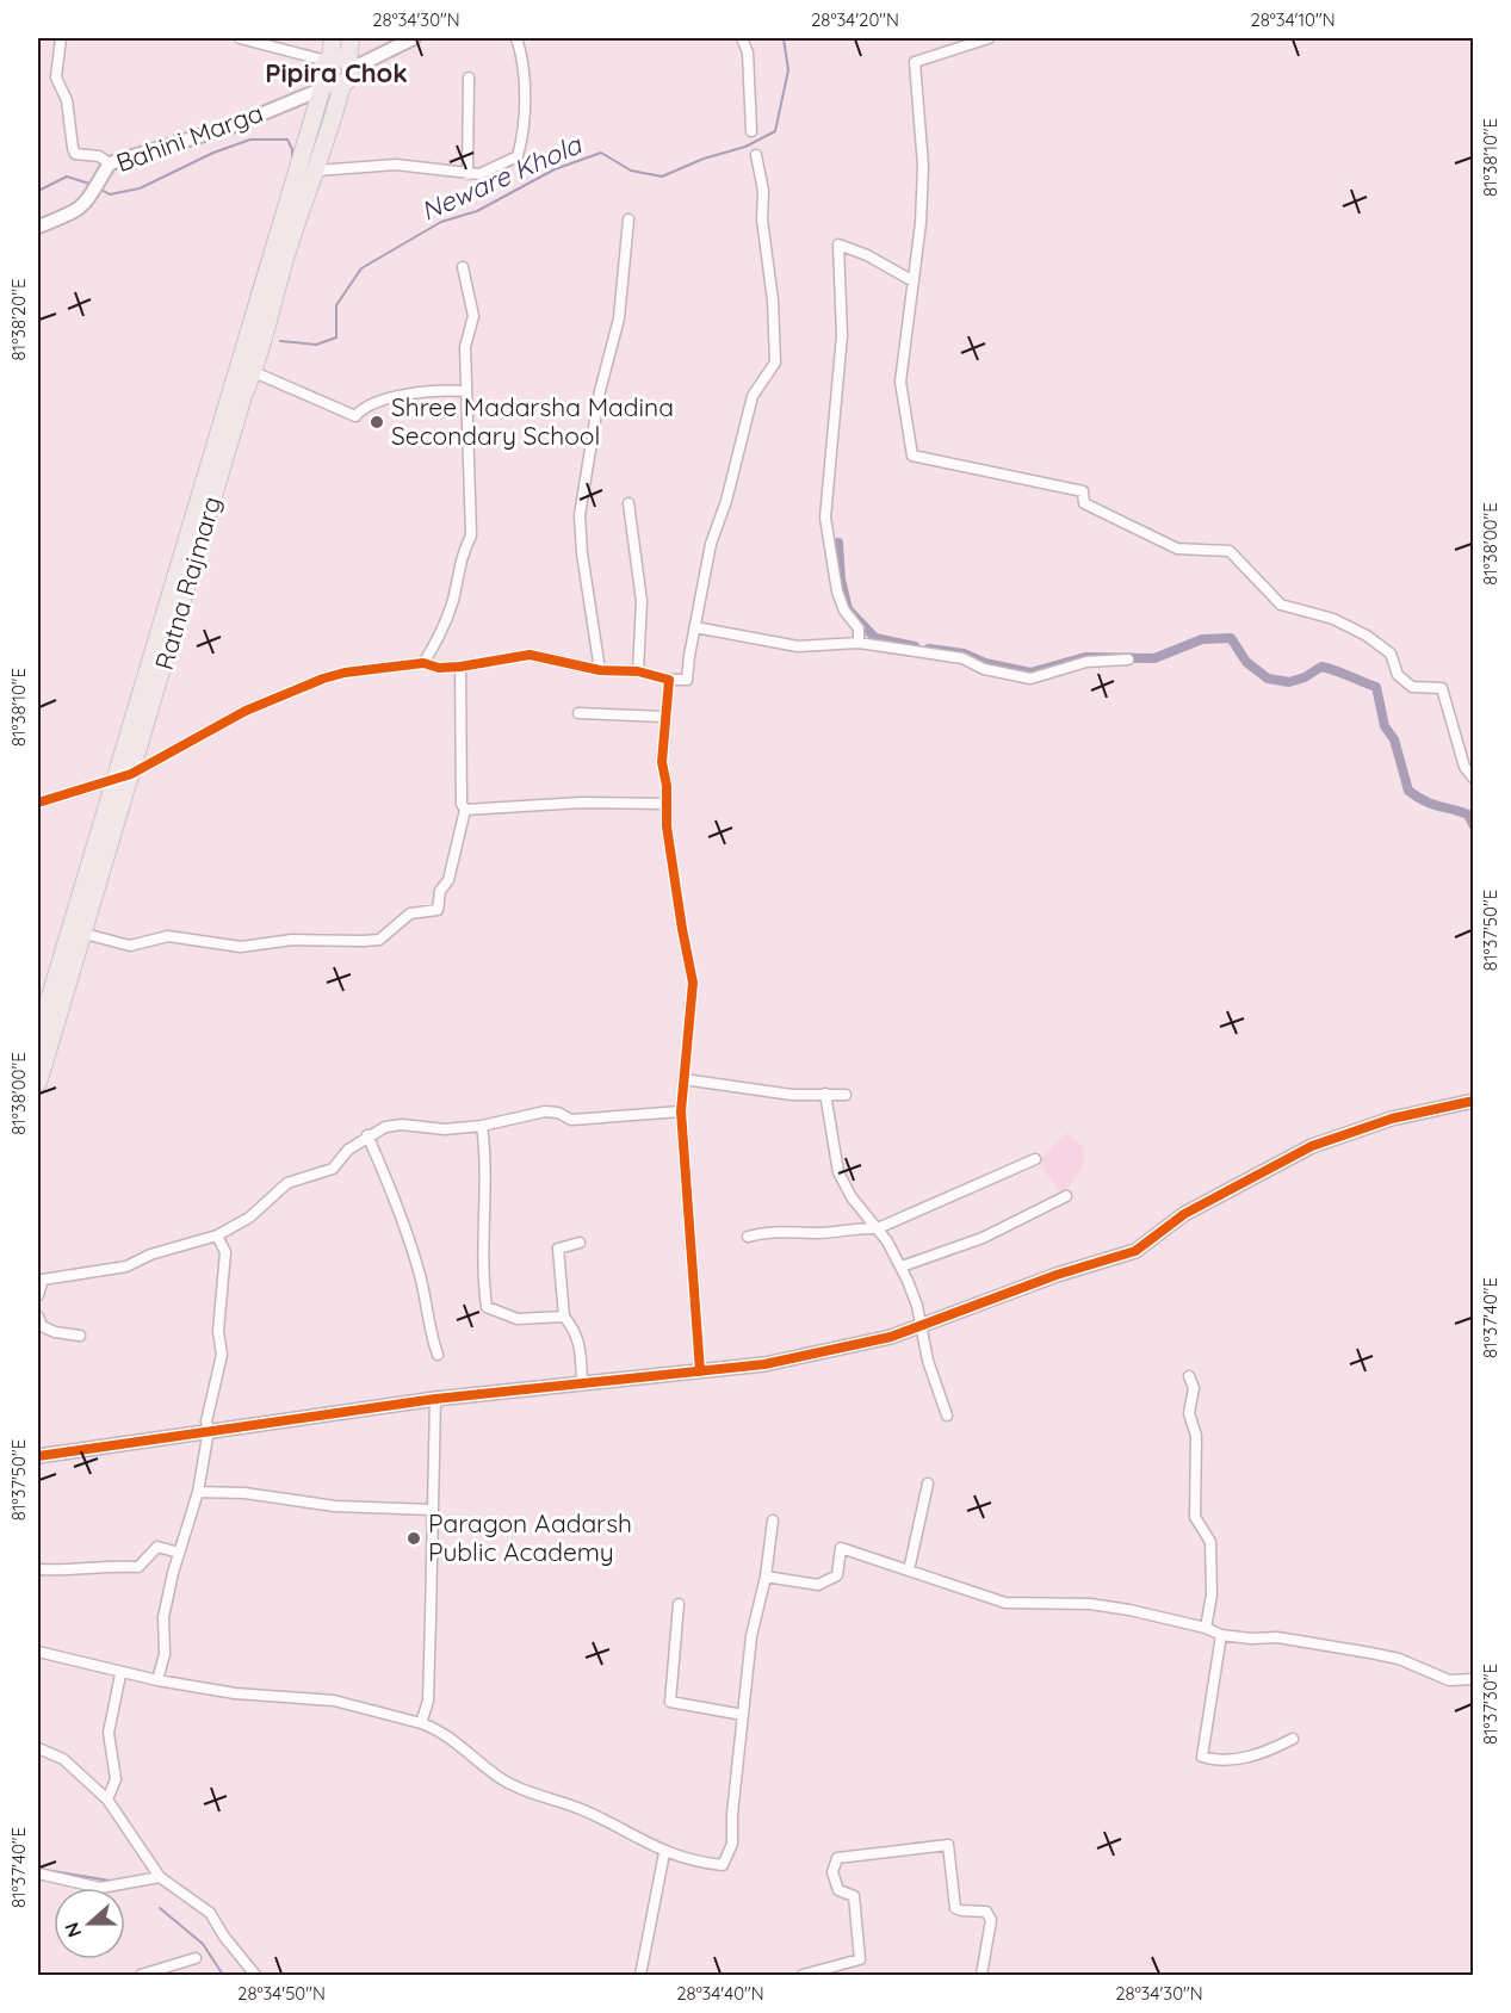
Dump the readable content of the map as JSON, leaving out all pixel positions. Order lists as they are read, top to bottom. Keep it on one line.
{"streets":{"main road":["Ratna Rajmarg"],"street":["Bahini Marga"]},"crossings":[["Bahini Marga","Ratna Rajmarg"]],"districts":["Pipira Chok"],"water":["Neware Khola"],"places":["Shree Madarsha Madina Secondary School","Paragon Aadarsh Public Academy"],"north":"left","coordinates":["28°34'30\"N","28°34'20\"N","28°34'10\"N","81°38'10\"E","81°38'20\"E","81°38'00\"E","81°37'50\"E","81°37'40\"E","81°37'30\"E","28°34'50\"N","28°34'40\"N"]}
